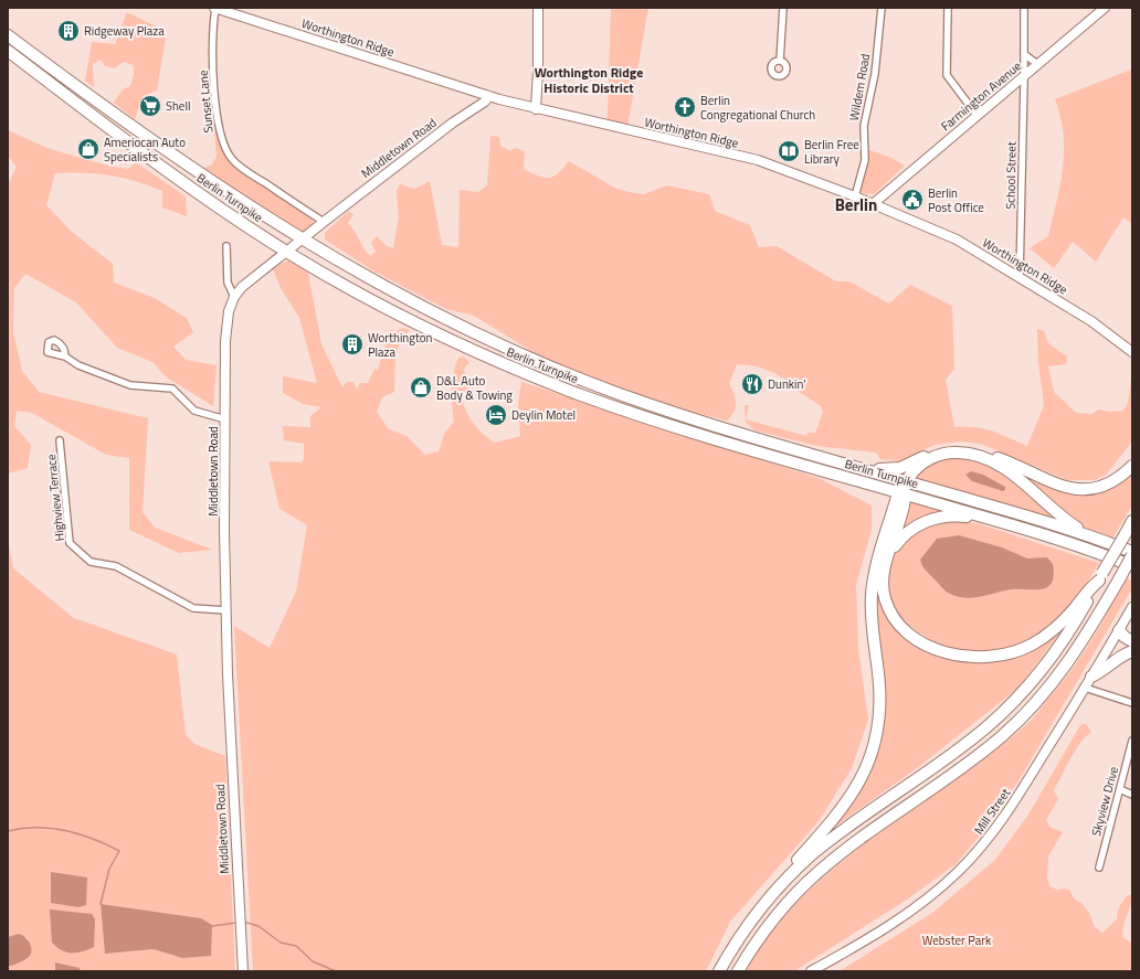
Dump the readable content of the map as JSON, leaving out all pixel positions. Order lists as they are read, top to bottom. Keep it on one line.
{"streets":{"highway":["Berlin Turnpike"],"street":["Worthington Ridge","Wildem Road","Farmington Avenue","Sunset Lane","Middletown Road","School Street","Highview Terrace","Skyview Drive","Mill Street"]},"crossings":[["Worthington Ridge","Wildem Road"],["Worthington Ridge","Farmington Avenue"],["Worthington Ridge","Sunset Lane"],["Worthington Ridge","Middletown Road"],["Worthington Ridge","School Street"],["Farmington Avenue","School Street"],["Sunset Lane","Middletown Road"],["Middletown Road","Berlin Turnpike"],["Middletown Road","Highview Terrace"]],"districts":["Worthington Ridge Historic District","Berlin"],"parks":["Webster Park"],"places":{"building":["Ridgeway Plaza","Worthington Plaza"],"supermarket":["Shell"],"church":["Berlin Congregational Church"],"shop":["Ameriocan Auto Specialists","D&L Auto Body & Towing"],"library":["Berlin Free Library"],"public building":["Berlin Post Office"],"restaurant":["Dunkin'"],"hotel":["Deylin Motel"]}}
